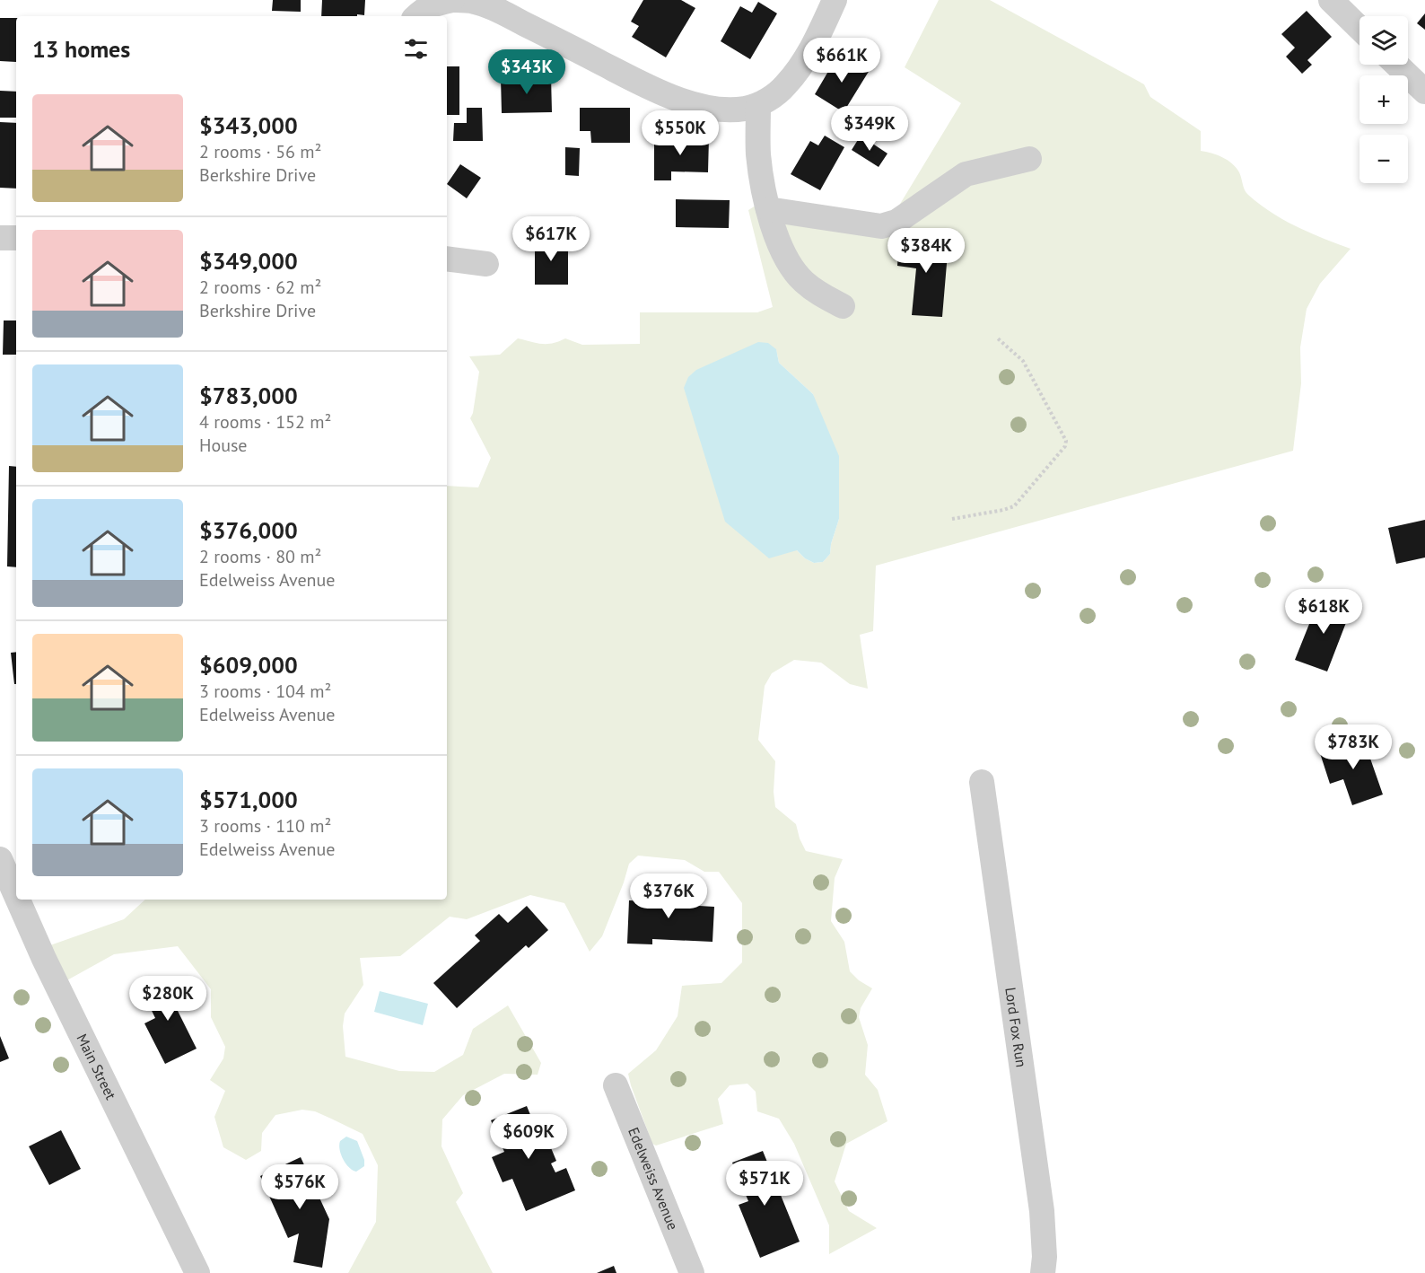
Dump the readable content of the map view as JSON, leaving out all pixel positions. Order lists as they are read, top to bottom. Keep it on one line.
{"streets":{"street":["Lord Fox Run","Main Street","Edelweiss Avenue"]},"page":{"map_buttons":["+","−"],"heading":"13 homes","price":["$661K","$343K","$349K","$550K","$617K","$384K","$618K","$783K","$376K","$280K","$609K","$571K","$576K"],"list":[{"name":"$343,000","note":"2 rooms · 56 m² · Berkshire Drive"},{"name":"$349,000","note":"2 rooms · 62 m² · Berkshire Drive"},{"name":"$783,000","note":"4 rooms · 152 m² · House"},{"name":"$376,000","note":"2 rooms · 80 m² · Edelweiss Avenue"},{"name":"$609,000","note":"3 rooms · 104 m² · Edelweiss Avenue"},{"name":"$571,000","note":"3 rooms · 110 m² · Edelweiss Avenue"}]}}
